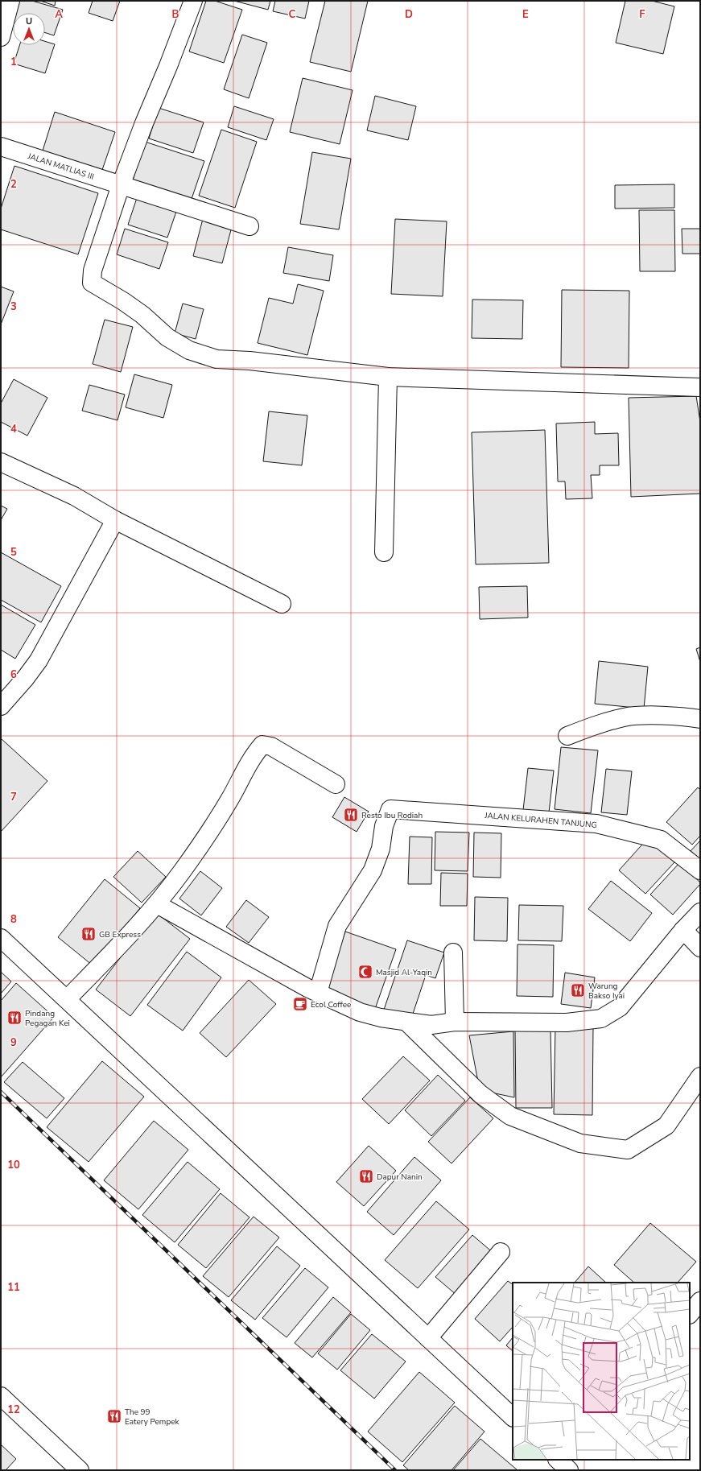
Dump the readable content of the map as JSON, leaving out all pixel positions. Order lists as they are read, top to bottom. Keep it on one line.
{"streets":{"street":["JALAN MATLIAS III","JALAN KELURAHEN TANJUNG"]},"places":{"restaurant":["Resto Ibu Rodiah","GB Express","Warung Bakso Iyai","Pindang Pegagan Kei","Dapur Nanin","The 99 Eatery Pempek"],"mosque":["Masjid Al-Yaqin"],"cafe":["Ecol Coffee"]},"north":"top","grid":{"columns":["A","B","C","D","E","F"],"rows":["1","2","3","4","5","6","7","8","9","10","11","12"]}}
